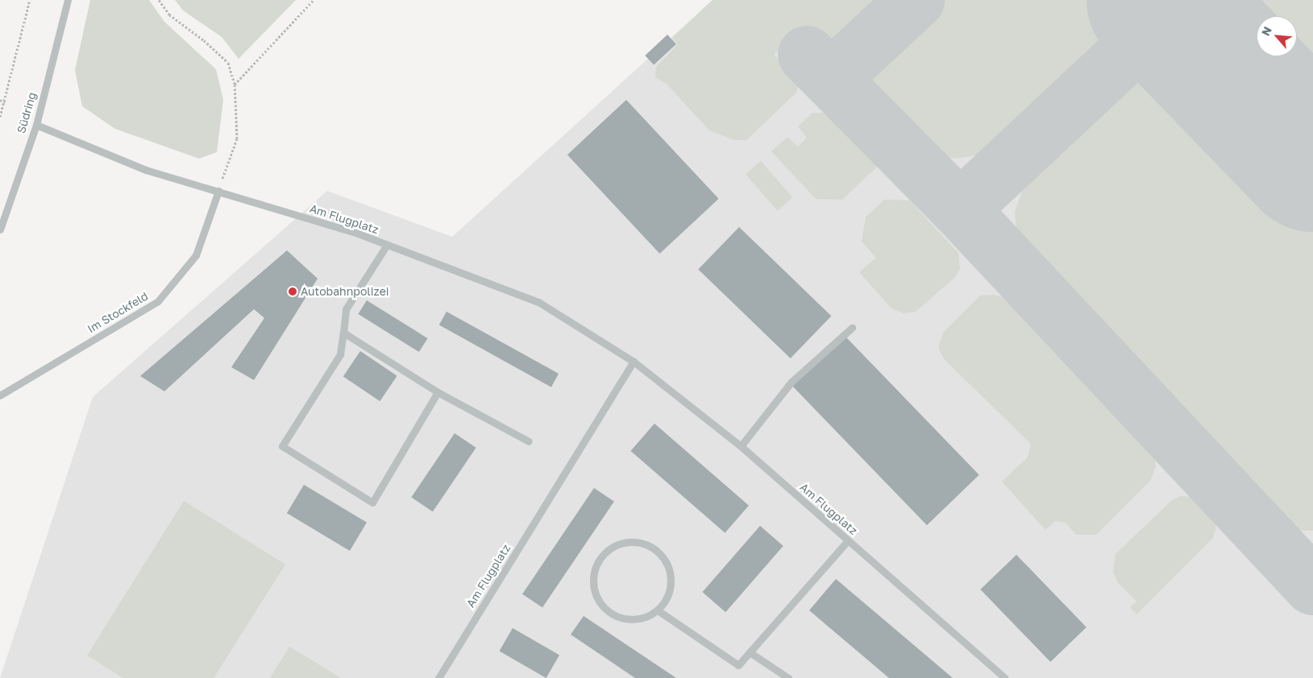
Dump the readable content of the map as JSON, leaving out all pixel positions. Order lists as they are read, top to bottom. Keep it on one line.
{"streets":{"street":["Südring","Am Flugplatz","Im Stockfeld"]},"crossings":[["Südring","Am Flugplatz"],["Am Flugplatz","Im Stockfeld"]],"places":["Autobahnpolizei"],"north":"top left"}
